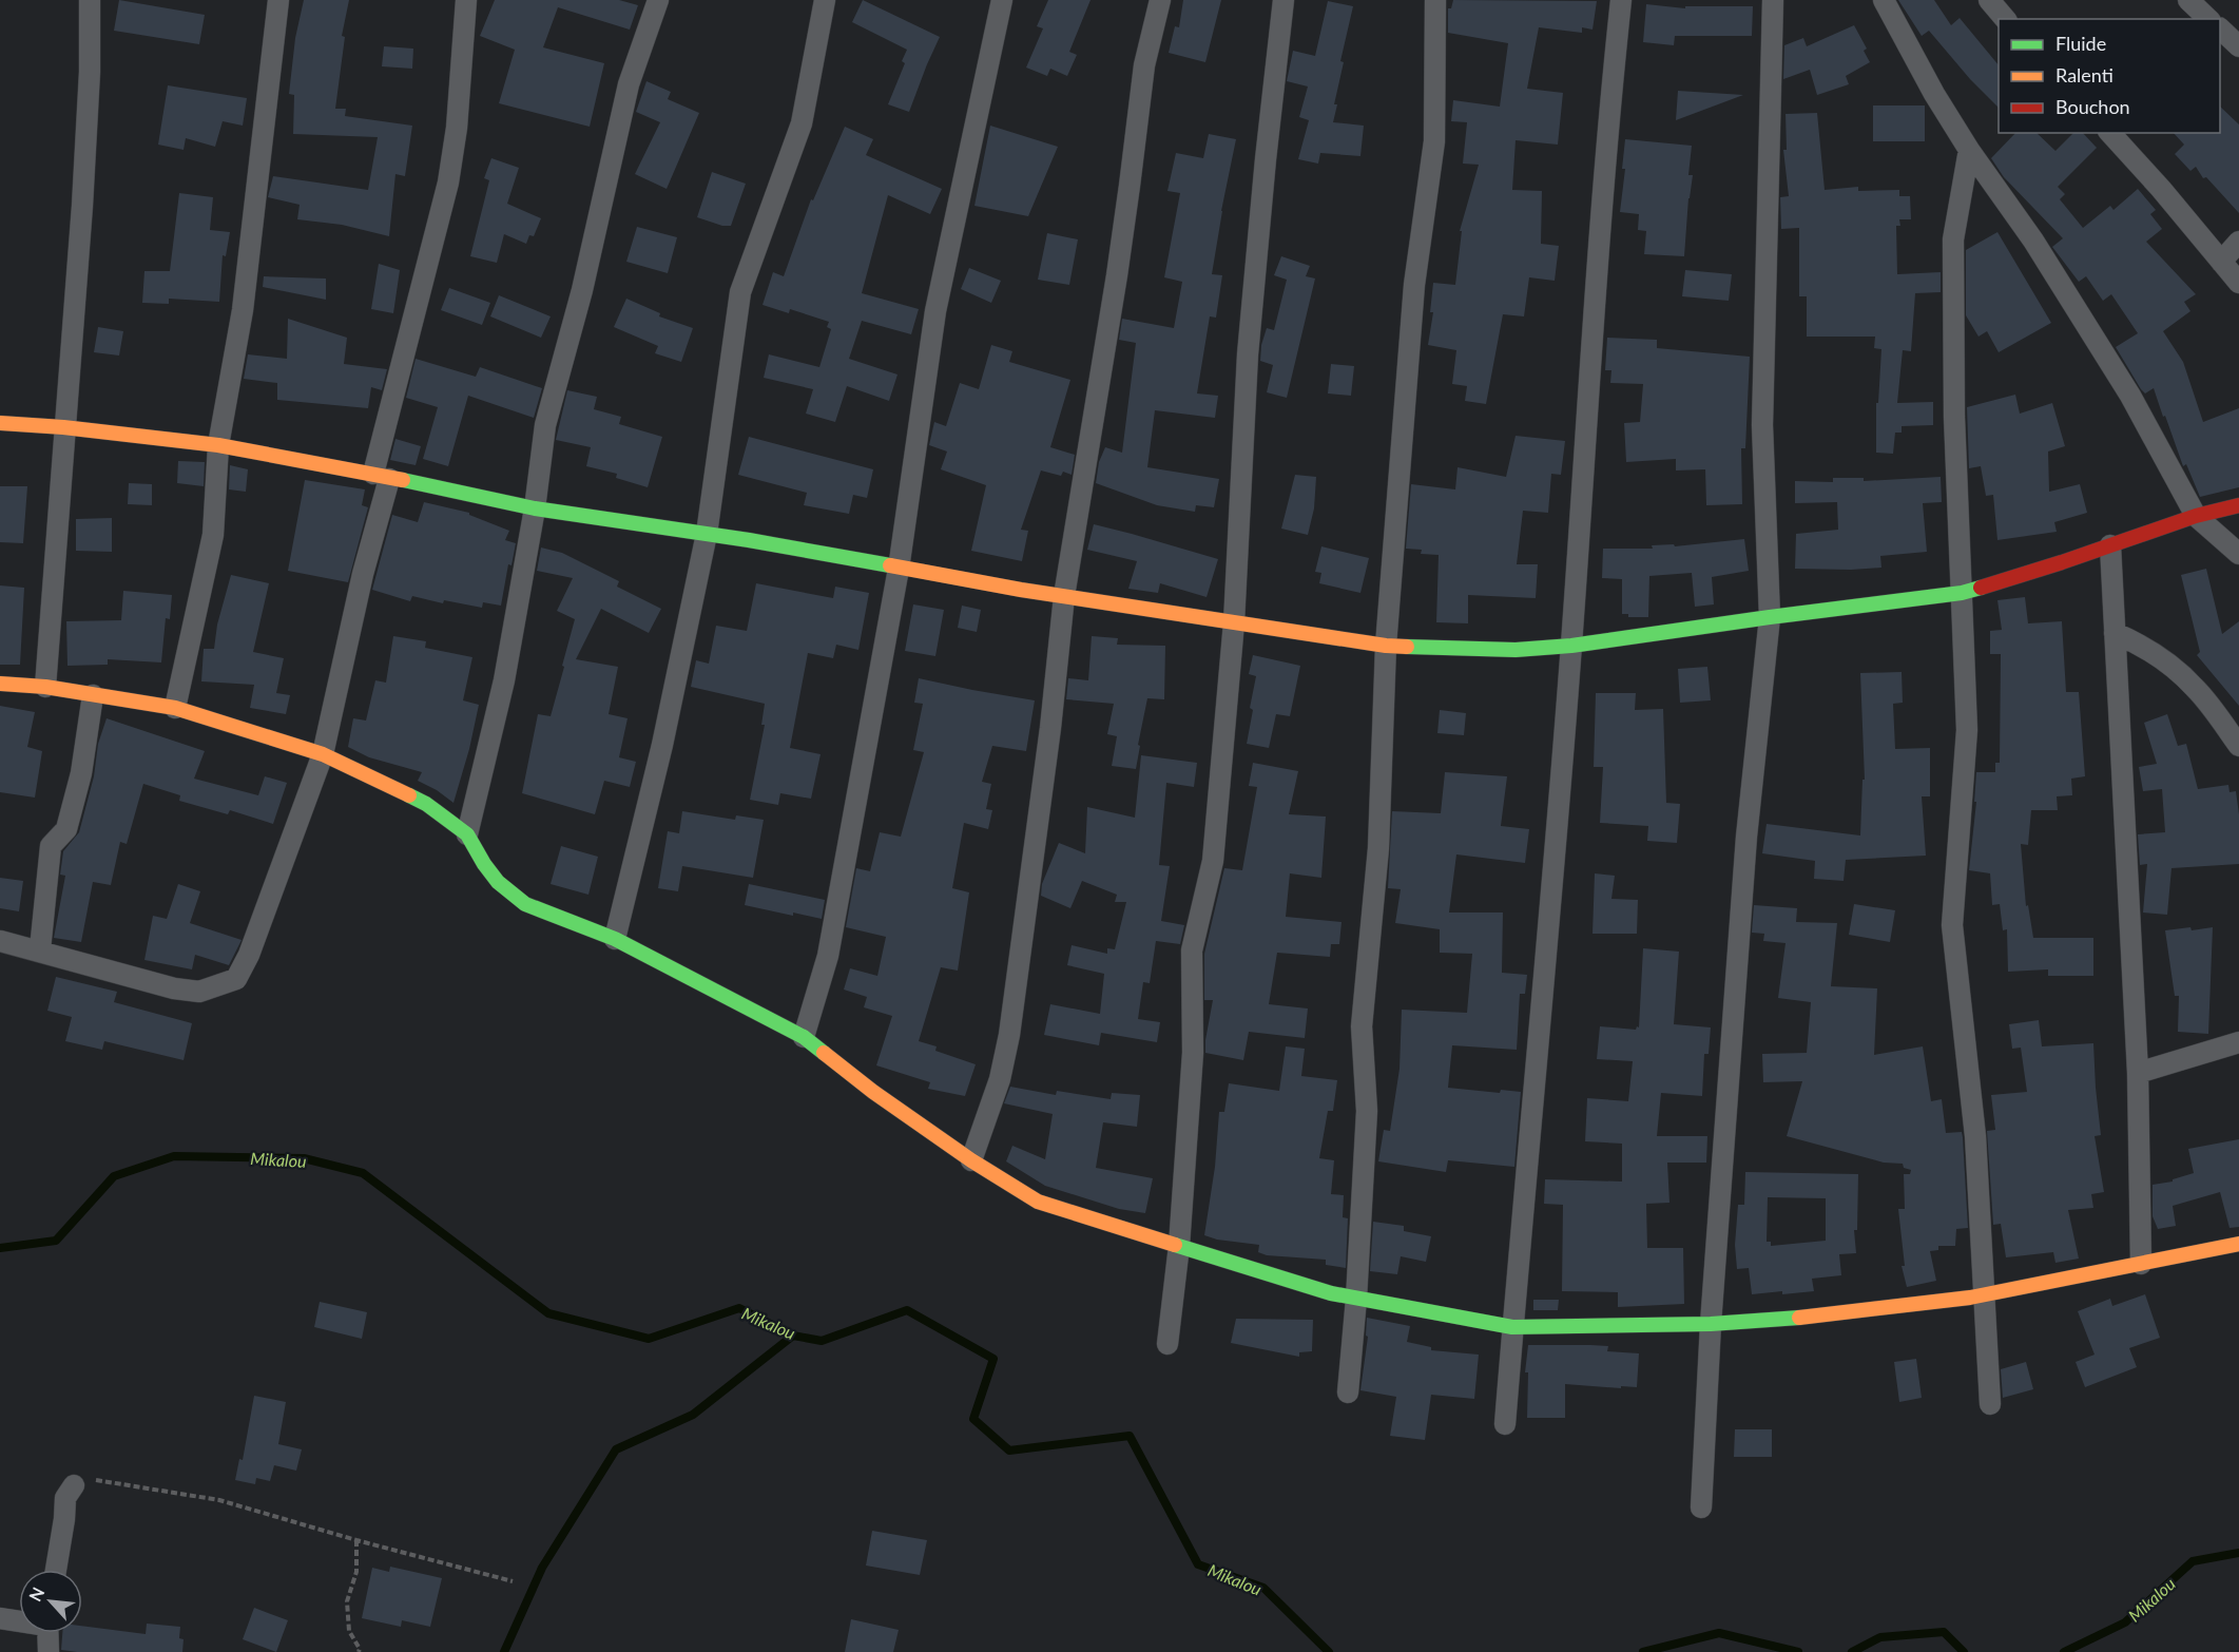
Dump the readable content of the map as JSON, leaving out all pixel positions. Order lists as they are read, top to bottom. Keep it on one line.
{"water":["Mikalou"],"legend":["Fluide","Ralenti","Bouchon"],"north":"top left"}
